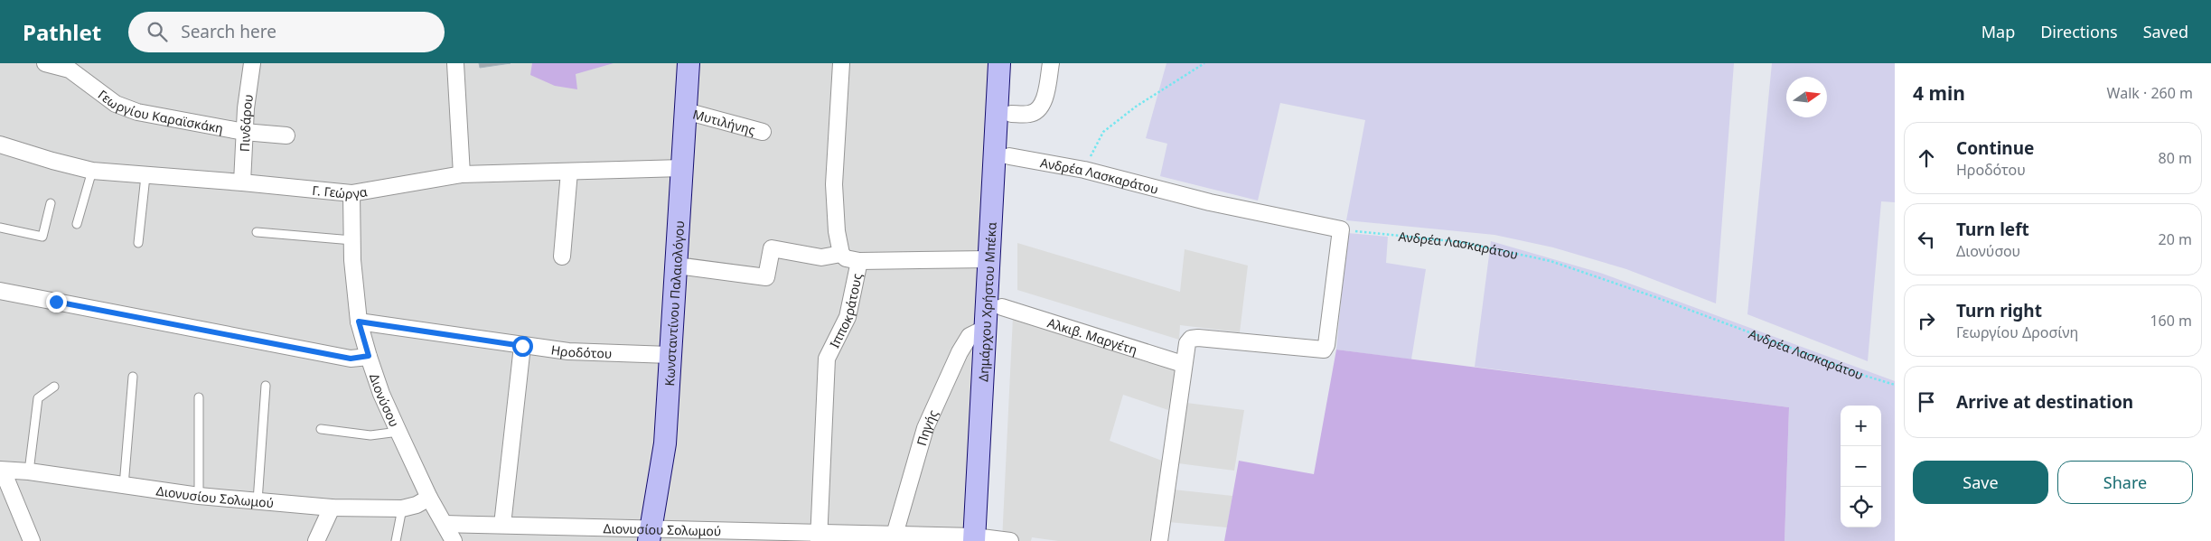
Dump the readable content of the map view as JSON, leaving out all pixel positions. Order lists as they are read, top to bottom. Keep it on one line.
{"streets":{"main road":["Κωνσταντίνου Παλαιολόγου","Δημάρχου Χρήστου Μπέκα"],"street":["Γεωργίου Καραϊσκάκη","Μυτιλήνης","Πινδάρου","Ανδρέα Λασκαράτου","Γ. Γεώργα","Ιπποκράτους","Αλκιβ. Μαργέτη","Ηροδότου","Διονύσου","Πηγής","Διονυσίου Σολωμού"]},"crossings":[["Γεωργίου Καραϊσκάκη","Πινδάρου"],["Μυτιλήνης","Κωνσταντίνου Παλαιολόγου"],["Πινδάρου","Γ. Γεώργα"],["Ανδρέα Λασκαράτου","Δημάρχου Χρήστου Μπέκα"],["Γ. Γεώργα","Κωνσταντίνου Παλαιολόγου"],["Γ. Γεώργα","Διονύσου"],["Κωνσταντίνου Παλαιολόγου","Ηροδότου"],["Κωνσταντίνου Παλαιολόγου","Διονυσίου Σολωμού"],["Δημάρχου Χρήστου Μπέκα","Αλκιβ. Μαργέτη"],["Δημάρχου Χρήστου Μπέκα","Πηγής"],["Δημάρχου Χρήστου Μπέκα","Διονυσίου Σολωμού"],["Ιπποκράτους","Διονυσίου Σολωμού"],["Ηροδότου","Διονύσου"],["Διονύσου","Διονυσίου Σολωμού"],["Πηγής","Διονυσίου Σολωμού"]],"north":"right","page":{"header":"Pathlet","search":"Search here","nav":["Map","Directions","Saved"],"heading":["4 min","Walk · 260 m"],"list":[["Continue","Ηροδότου","80 m"],["Turn left","Διονύσου","20 m"],["Turn right","Γεωργίου Δροσίνη","160 m"],"Arrive at destination"],"map_buttons":["+","−"],"buttons":["Save","Share"]}}
